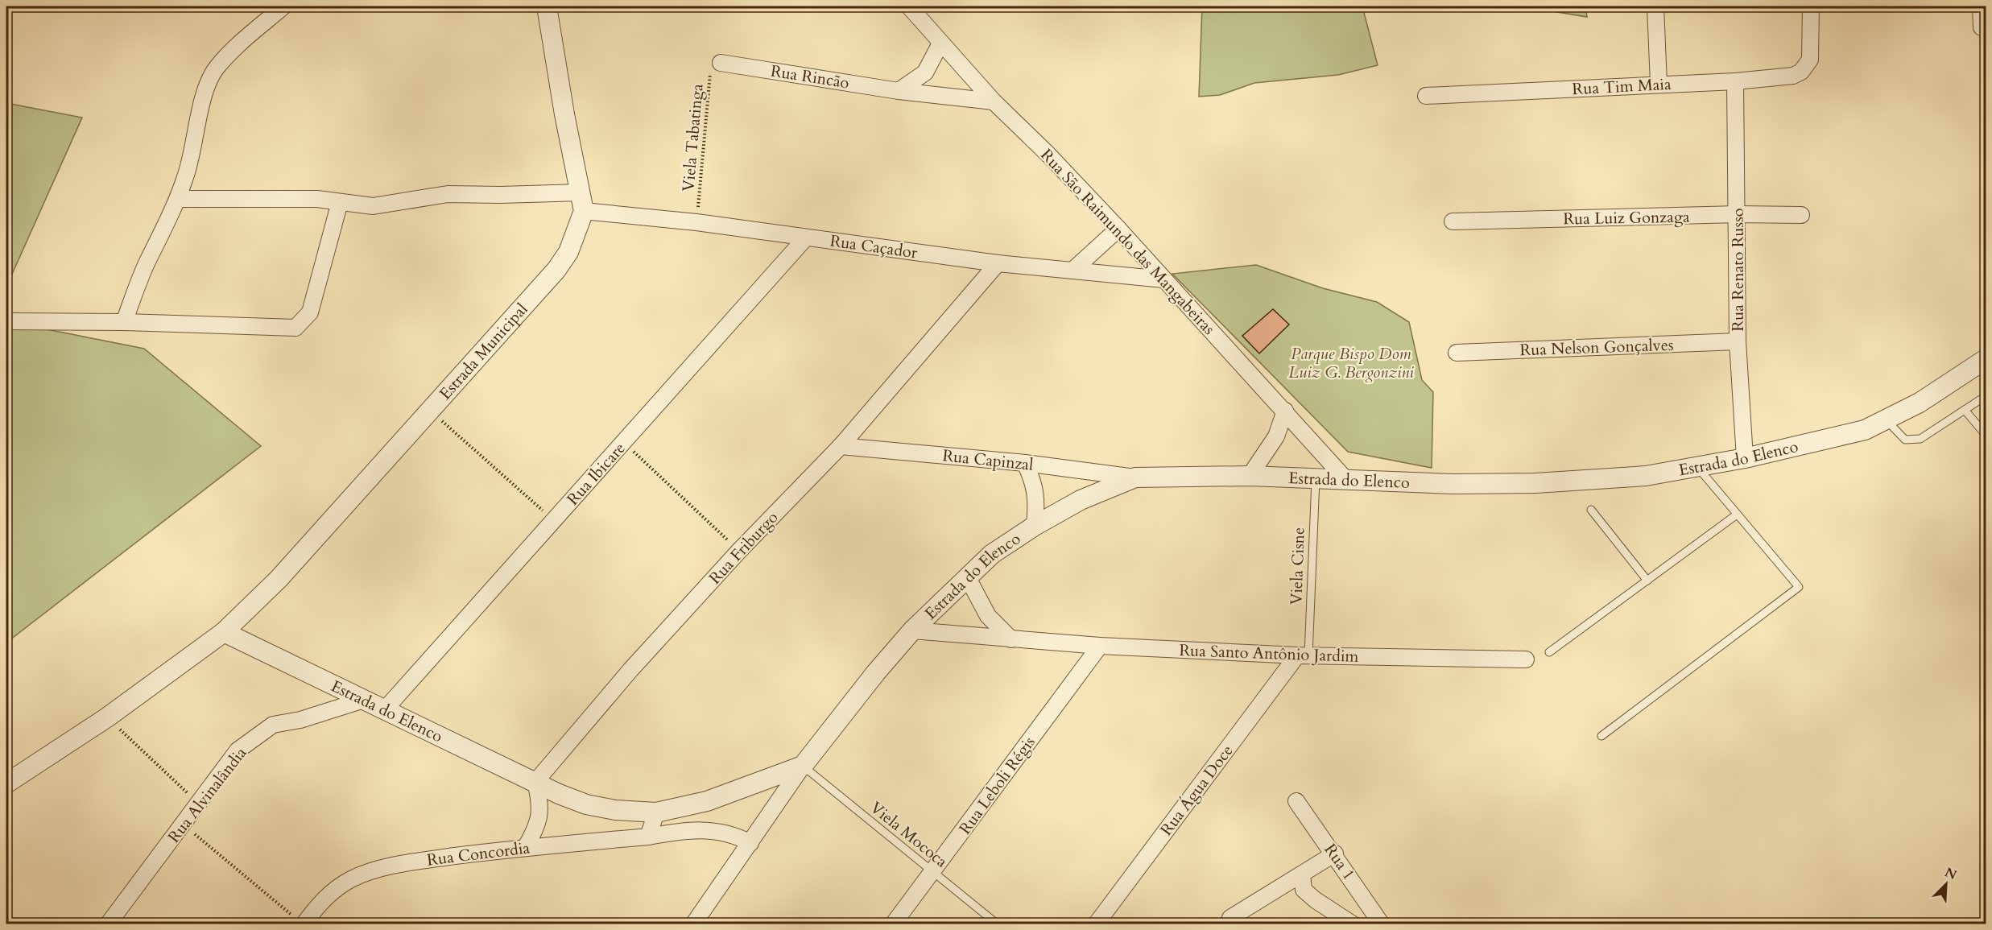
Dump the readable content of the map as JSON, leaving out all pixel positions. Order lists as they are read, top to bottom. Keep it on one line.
{"streets":{"street":["Rua Rincão","Rua Tim Maia","Rua Luiz Gonzaga","Rua São Raimundo das Mangabeiras","Rua Caçador","Rua Renato Russo","Rua Nelson Gonçalves","Estrada Municipal","Estrada do Elenco","Rua Capinzal","Rua Ibicare","Rua Friburgo","Rua Santo Antônio Jardim","Rua Leboli Régis","Rua Água Doce","Rua Alvinalândia","Rua Concordia","Rua 1"],"lane":["Viela Cisne","Viela Mococa"],"path":["Viela Tabatinga"]},"crossings":[["Rua Rincão","Viela Tabatinga"],["Rua Rincão","Rua São Raimundo das Mangabeiras"],["Rua Tim Maia","Rua Renato Russo"],["Viela Tabatinga","Rua Caçador"],["Rua Luiz Gonzaga","Rua Renato Russo"],["Rua São Raimundo das Mangabeiras","Rua Caçador"],["Rua São Raimundo das Mangabeiras","Estrada do Elenco"],["Rua Caçador","Estrada Municipal"],["Rua Caçador","Rua Ibicare"],["Rua Caçador","Rua Friburgo"],["Rua Renato Russo","Rua Nelson Gonçalves"],["Rua Renato Russo","Estrada do Elenco"],["Estrada Municipal","Estrada do Elenco"],["Estrada do Elenco","Rua Capinzal"],["Estrada do Elenco","Rua Ibicare"],["Estrada do Elenco","Rua Friburgo"],["Estrada do Elenco","Viela Cisne"],["Estrada do Elenco","Rua Santo Antônio Jardim"],["Estrada do Elenco","Rua Alvinalândia"],["Estrada do Elenco","Viela Mococa"],["Rua Capinzal","Rua Friburgo"],["Viela Cisne","Rua Santo Antônio Jardim"],["Viela Cisne","Rua Água Doce"],["Rua Santo Antônio Jardim","Rua Leboli Régis"],["Rua Santo Antônio Jardim","Rua Água Doce"],["Rua Leboli Régis","Viela Mococa"]],"parks":["Parque Bispo Dom Luiz G. Bergonzini"],"north":"top right"}
